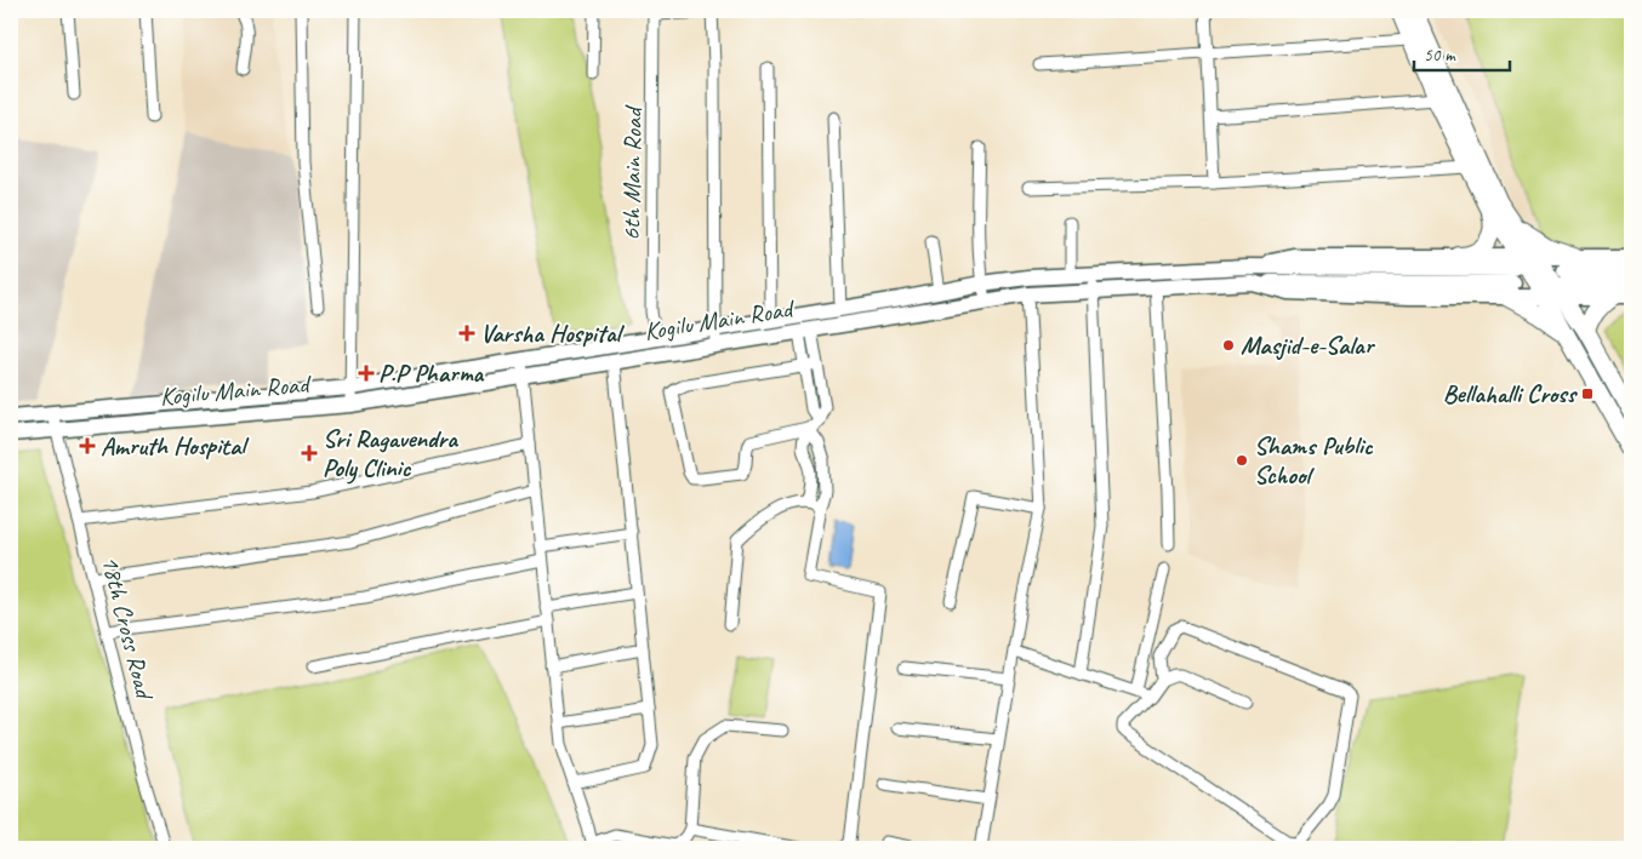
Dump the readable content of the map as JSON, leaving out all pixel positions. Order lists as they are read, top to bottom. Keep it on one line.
{"streets":{"main road":["Kogilu Main Road"],"street":["6th Main Road","18th Cross Road"]},"crossings":[["6th Main Road","Kogilu Main Road"],["Kogilu Main Road","18th Cross Road"]],"places":{"health":["Varsha Hospital","P.P Pharma","Amruth Hospital","Sri Ragavendra Poly Clinic"],"other":["Masjid-e-Salar","Shams Public School"],"transit":["Bellahalli Cross"]},"scale_bar":"50 m"}
